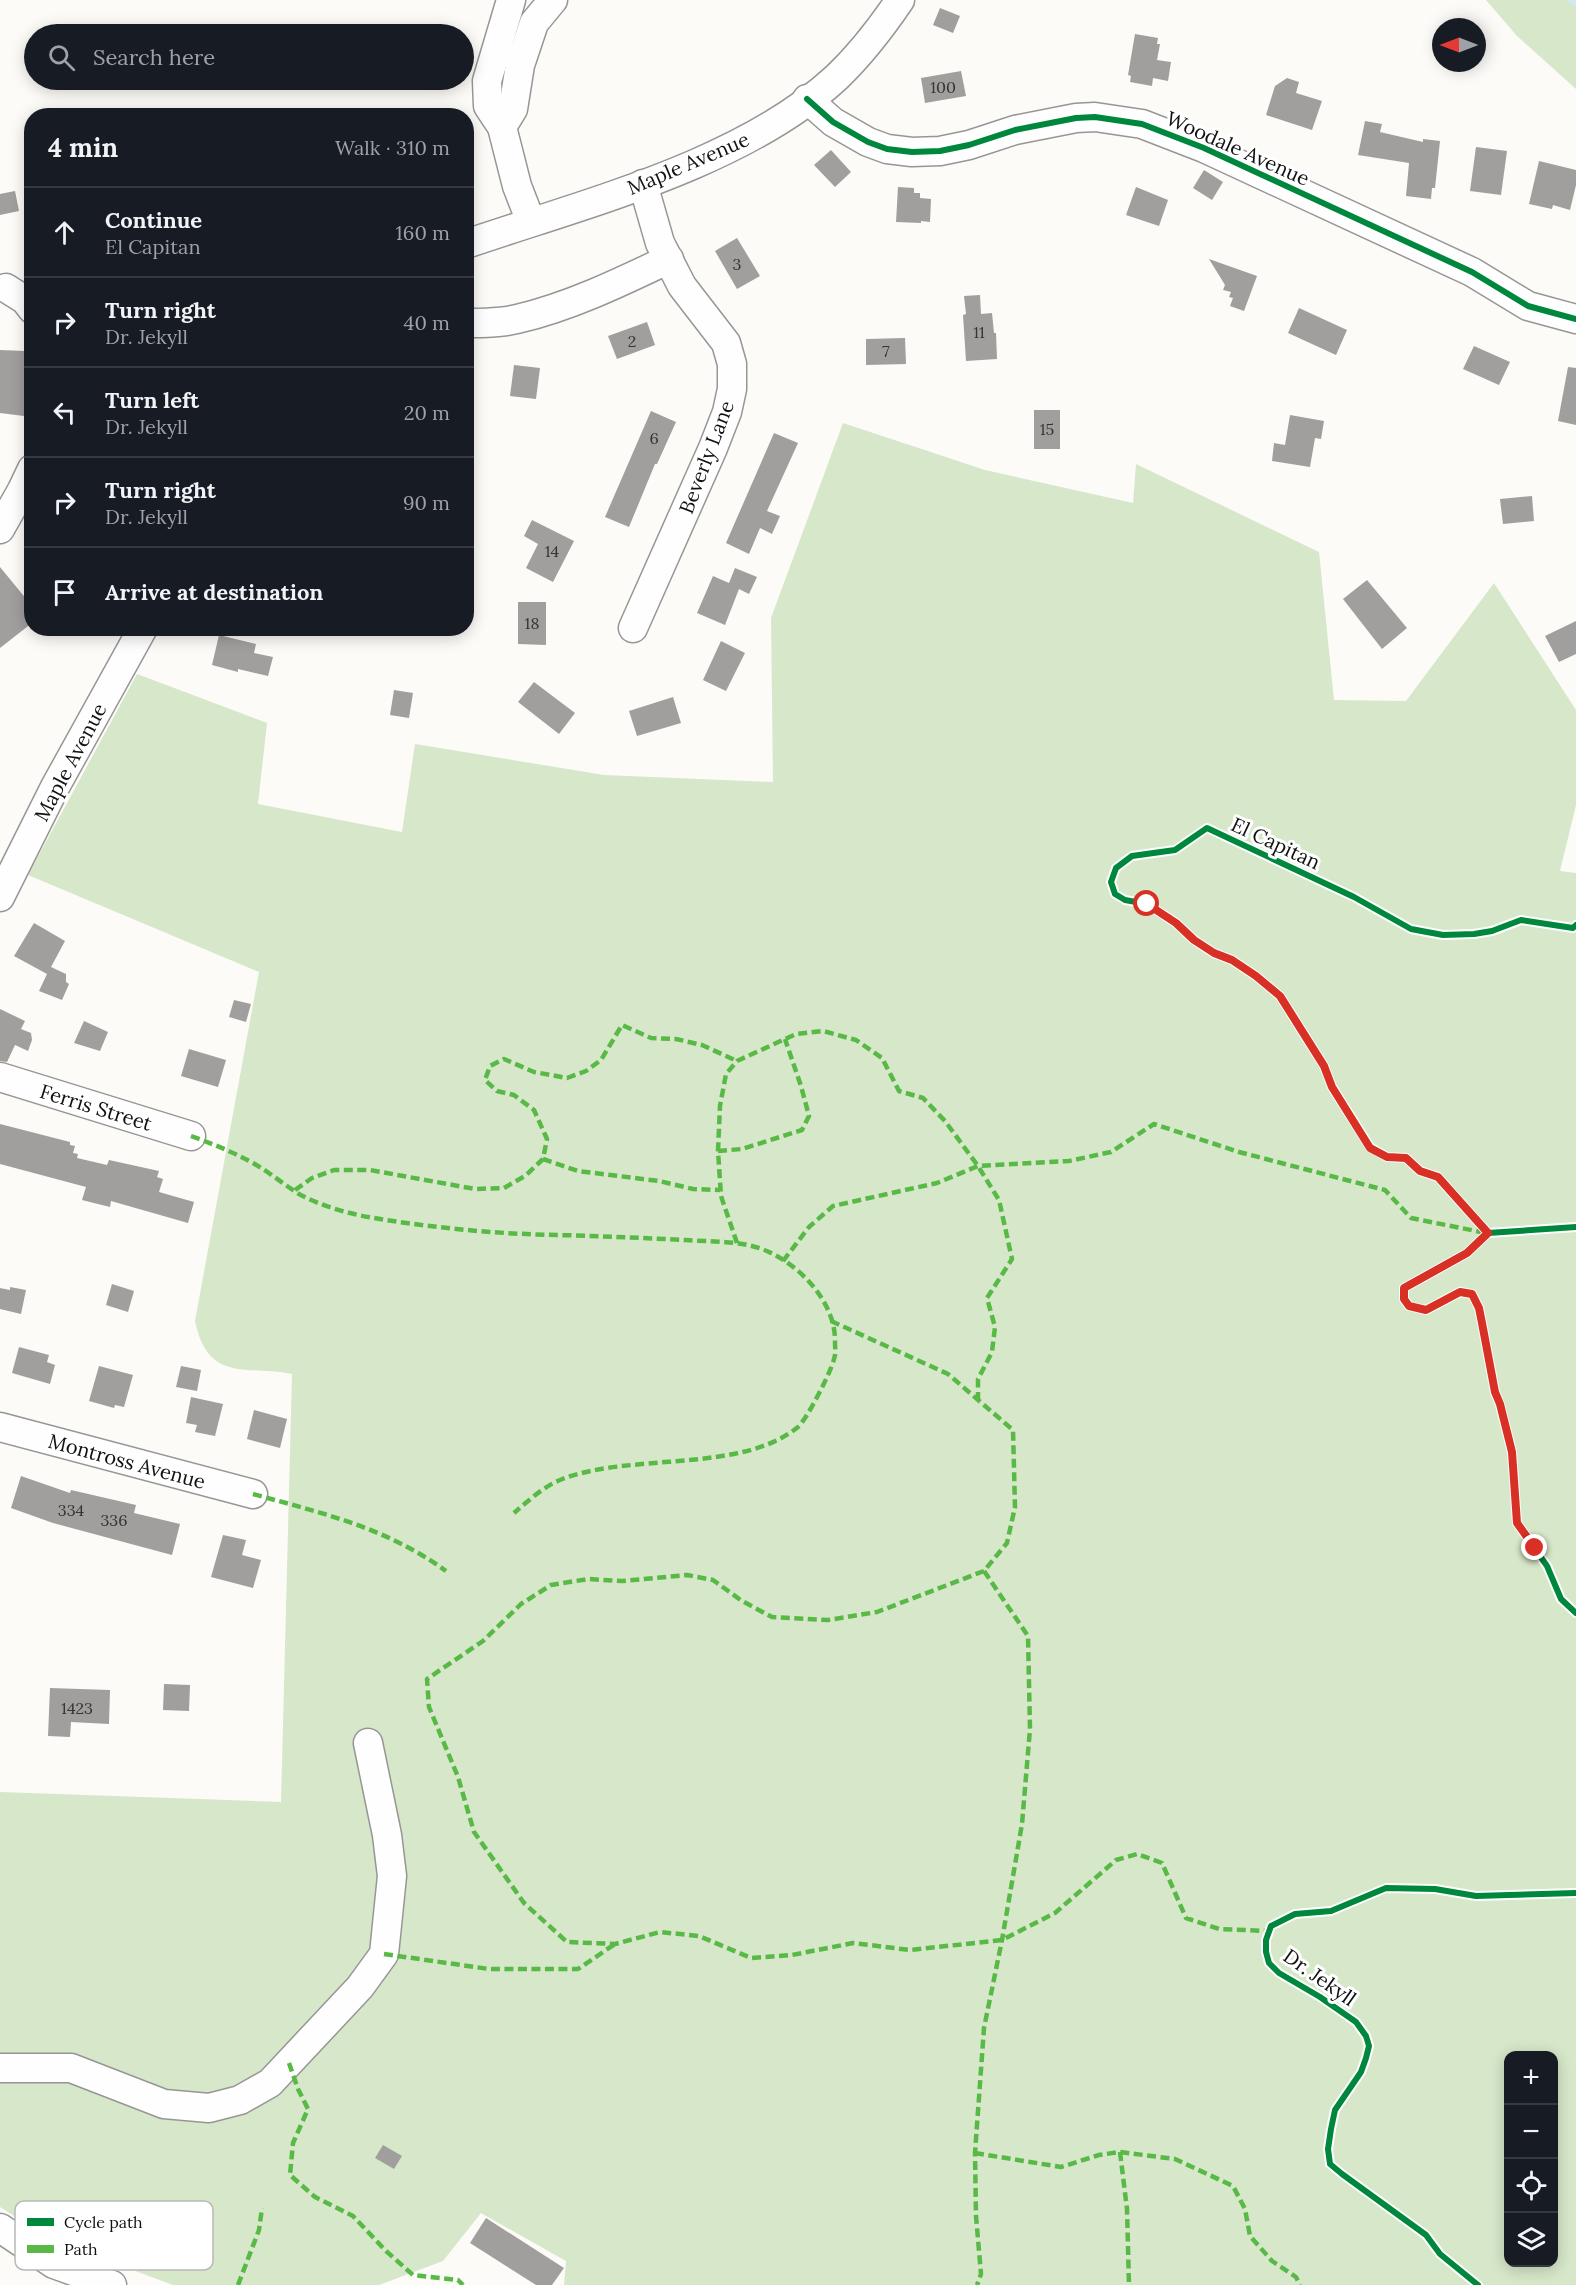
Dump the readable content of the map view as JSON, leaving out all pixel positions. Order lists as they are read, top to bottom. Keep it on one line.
{"streets":{"street":["Woodale Avenue","Maple Avenue","Beverly Lane","Ferris Street","Montross Avenue"],"cycle path":["El Capitan","Dr. Jekyll"]},"crossings":[["Woodale Avenue","Maple Avenue"],["Maple Avenue","Beverly Lane"]],"house_numbers":["100","3","11","2","7","15","6","14","18","334","336","1423"],"legend":["Cycle path","Path"],"north":"left","page":{"search":"Search here","heading":["4 min","Walk · 310 m"],"list":[["Continue","El Capitan","160 m"],["Turn right","Dr. Jekyll","40 m"],["Turn left","Dr. Jekyll","20 m"],["Turn right","Dr. Jekyll","90 m"],"Arrive at destination"],"map_buttons":["+","−"]}}
